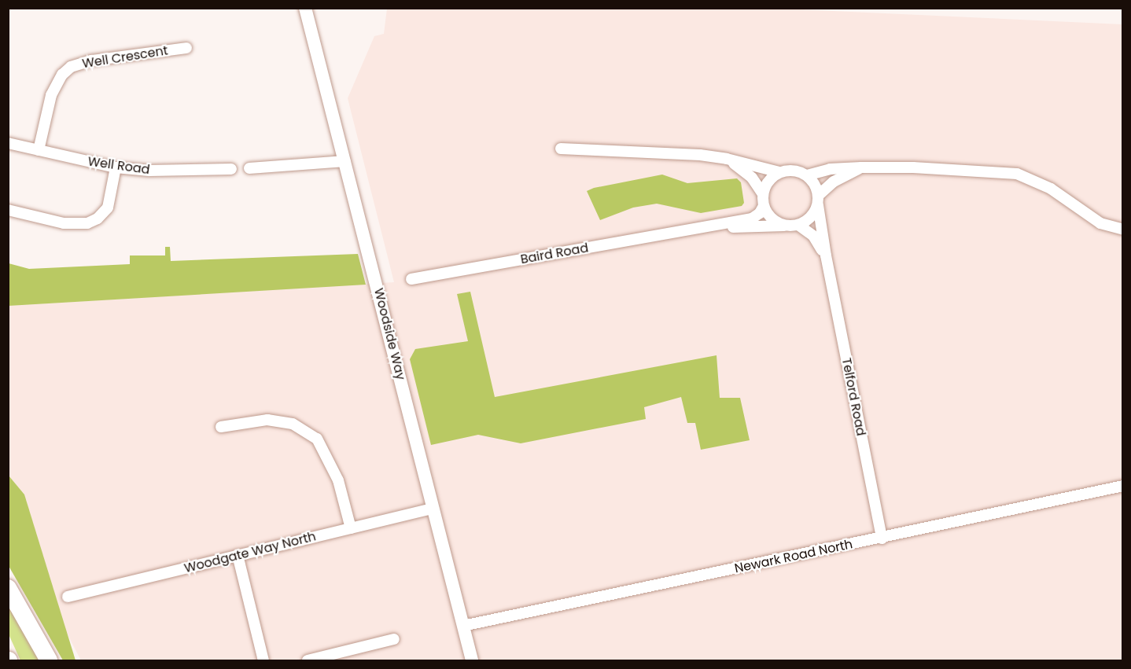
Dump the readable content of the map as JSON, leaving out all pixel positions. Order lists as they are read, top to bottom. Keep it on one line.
{"streets":{"street":["Well Crescent","Well Road","Baird Road","Woodside Way","Telford Road","Woodgate Way North","Newark Road North"]},"crossings":[["Well Crescent","Well Road"],["Baird Road","Telford Road"],["Woodside Way","Woodgate Way North"],["Woodside Way","Newark Road North"],["Telford Road","Newark Road North"]]}
